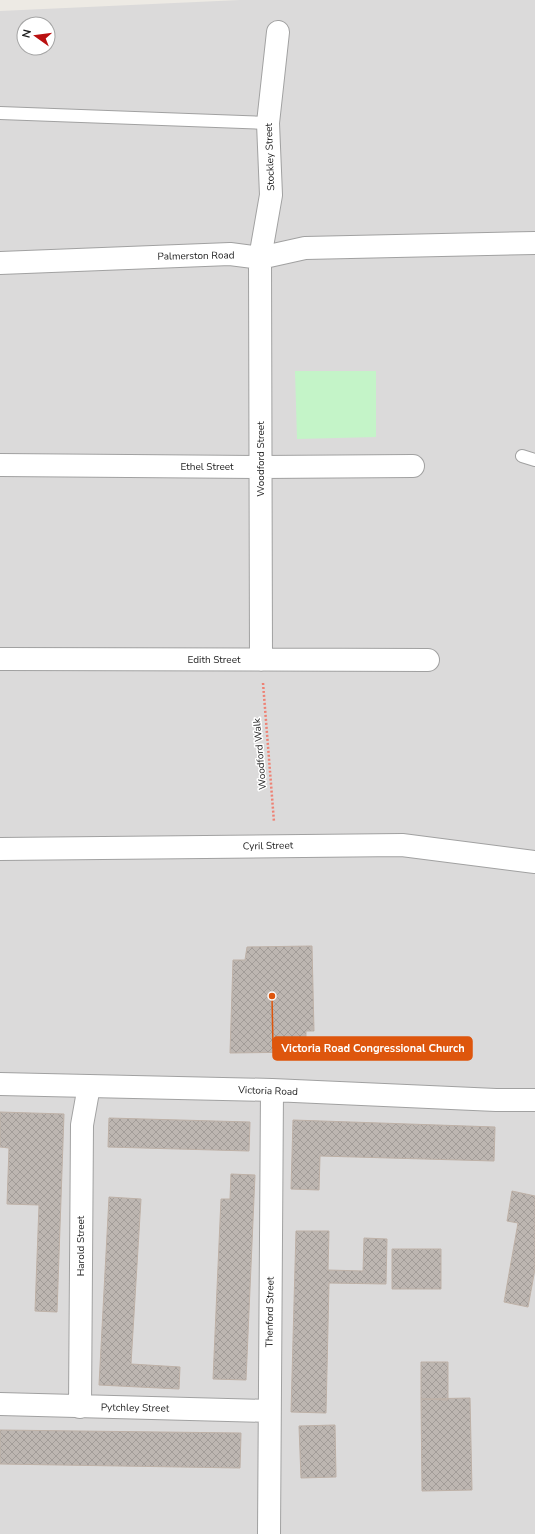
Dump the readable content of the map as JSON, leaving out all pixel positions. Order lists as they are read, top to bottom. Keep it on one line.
{"streets":{"street":["Stockley Street","Palmerston Road","Woodford Street","Ethel Street","Edith Street","Cyril Street","Victoria Road","Harold Street","Thenford Street","Pytchley Street"],"path":["Woodford Walk"]},"crossings":[["Stockley Street","Palmerston Road"],["Stockley Street","Woodford Street"],["Palmerston Road","Woodford Street"],["Woodford Street","Ethel Street"],["Woodford Street","Edith Street"],["Woodford Street","Woodford Walk"],["Edith Street","Woodford Walk"],["Woodford Walk","Cyril Street"],["Victoria Road","Harold Street"],["Victoria Road","Thenford Street"],["Harold Street","Pytchley Street"],["Thenford Street","Pytchley Street"]],"places":["Victoria Road Congressional Church"],"north":"left"}
